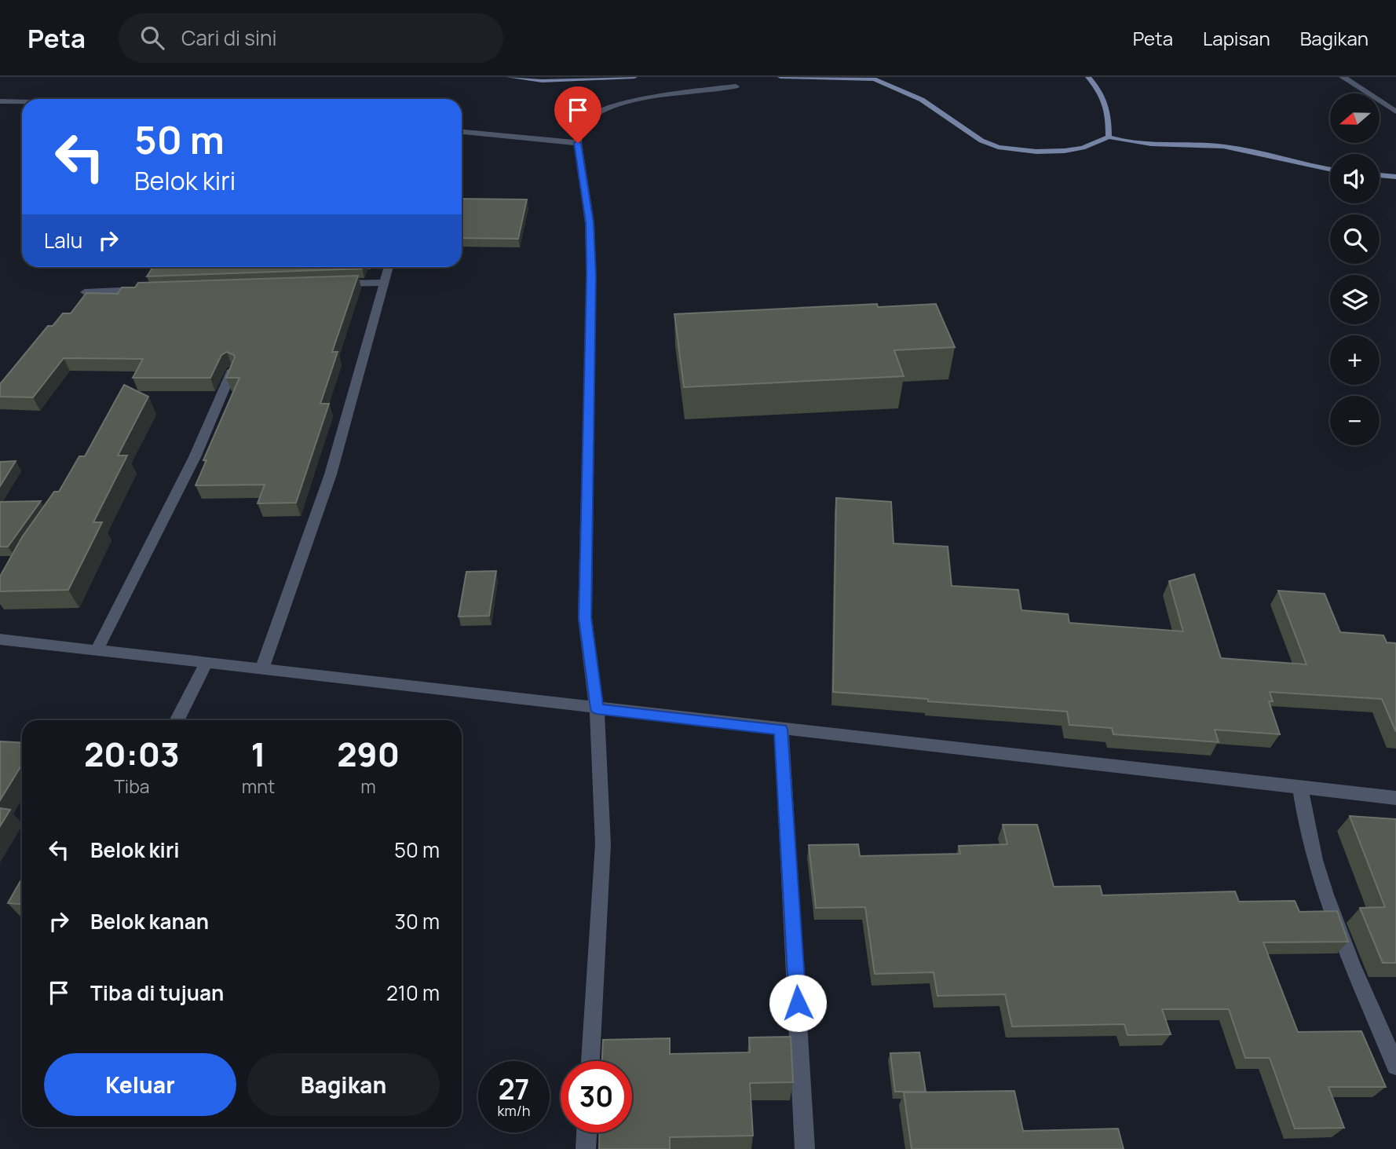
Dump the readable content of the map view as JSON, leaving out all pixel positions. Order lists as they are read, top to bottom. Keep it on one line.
{"north":"left","page":{"header":"Peta","search":"Cari di sini","nav":["Peta","Lapisan","Bagikan"],"map_buttons":["+","−"],"turn":["50 m","Belok kiri"],"then":"Lalu","eta":["20:03","Tiba","1","mnt","290","m"],"list":[{"name":"Belok kiri","value":"50 m"},{"name":"Belok kanan","value":"30 m"},{"name":"Tiba di tujuan","value":"210 m"}],"buttons":["Keluar","Bagikan"],"speed":"27 km/h","limit":"30"}}
